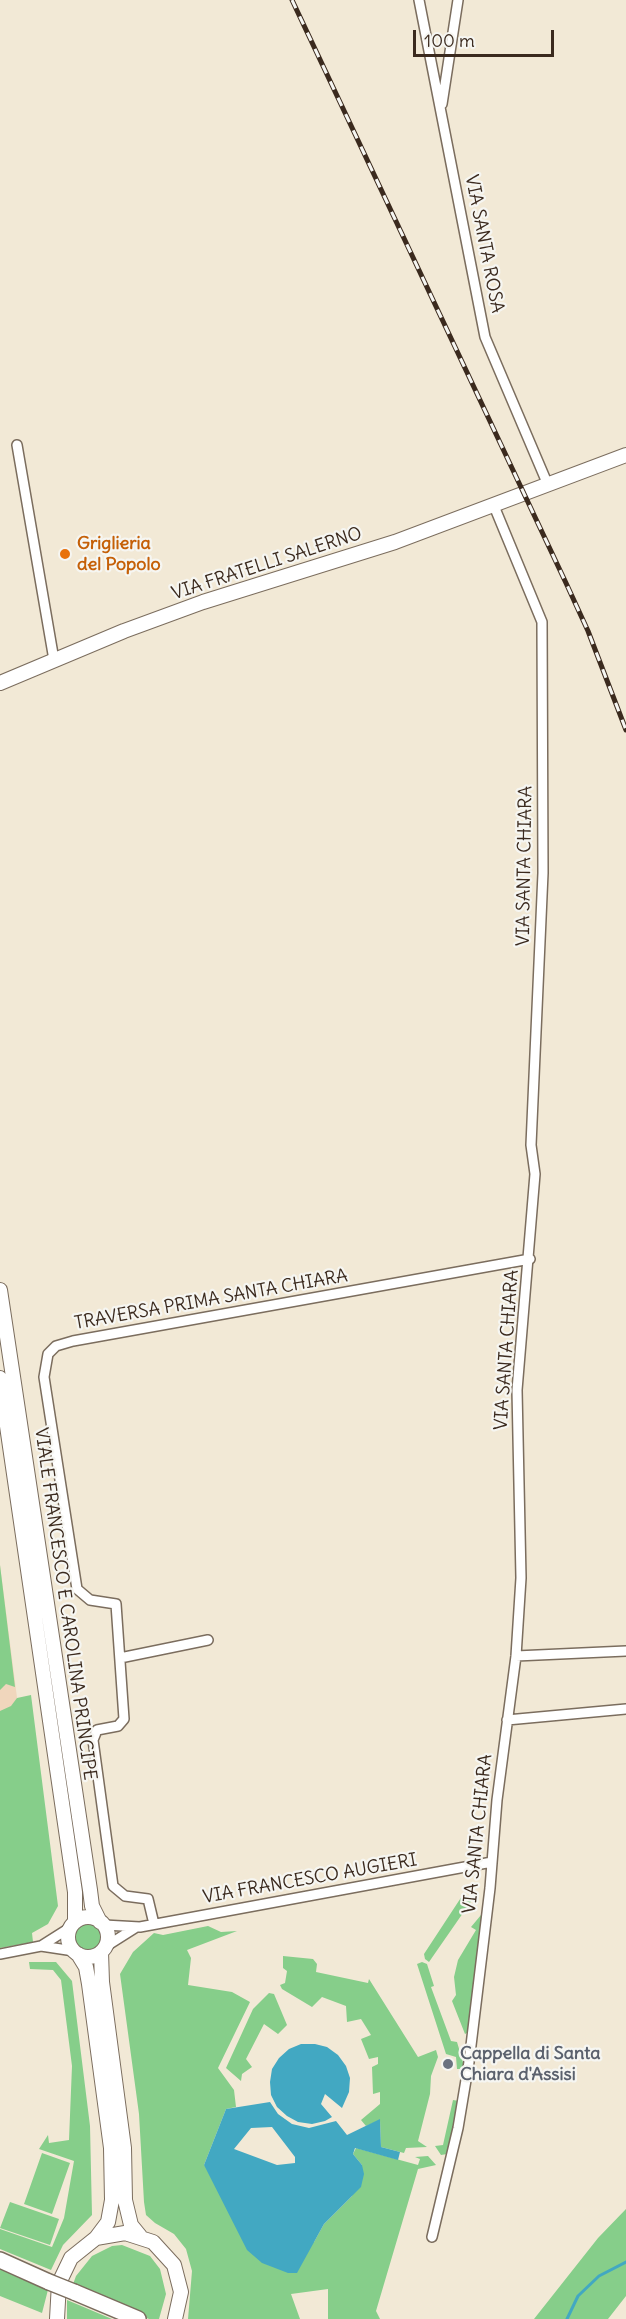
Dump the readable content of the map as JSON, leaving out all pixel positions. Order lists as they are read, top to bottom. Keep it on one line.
{"streets":{"street":["VIA SANTA ROSA","VIA FRATELLI SALERNO","VIA SANTA CHIARA","TRAVERSA PRIMA SANTA CHIARA","VIALE FRANCESCO E CAROLINA PRINCIPE","VIA FRANCESCO AUGIERI"]},"crossings":[["VIA SANTA ROSA","VIA FRATELLI SALERNO"],["VIA FRATELLI SALERNO","VIA SANTA CHIARA"],["VIA SANTA CHIARA","TRAVERSA PRIMA SANTA CHIARA"],["VIA SANTA CHIARA","VIA FRANCESCO AUGIERI"],["TRAVERSA PRIMA SANTA CHIARA","VIA FRANCESCO AUGIERI"],["VIALE FRANCESCO E CAROLINA PRINCIPE","VIA FRANCESCO AUGIERI"]],"places":["Griglieria del Popolo","Cappella di Santa Chiara d'Assisi"],"scale_bar":"100 m"}
